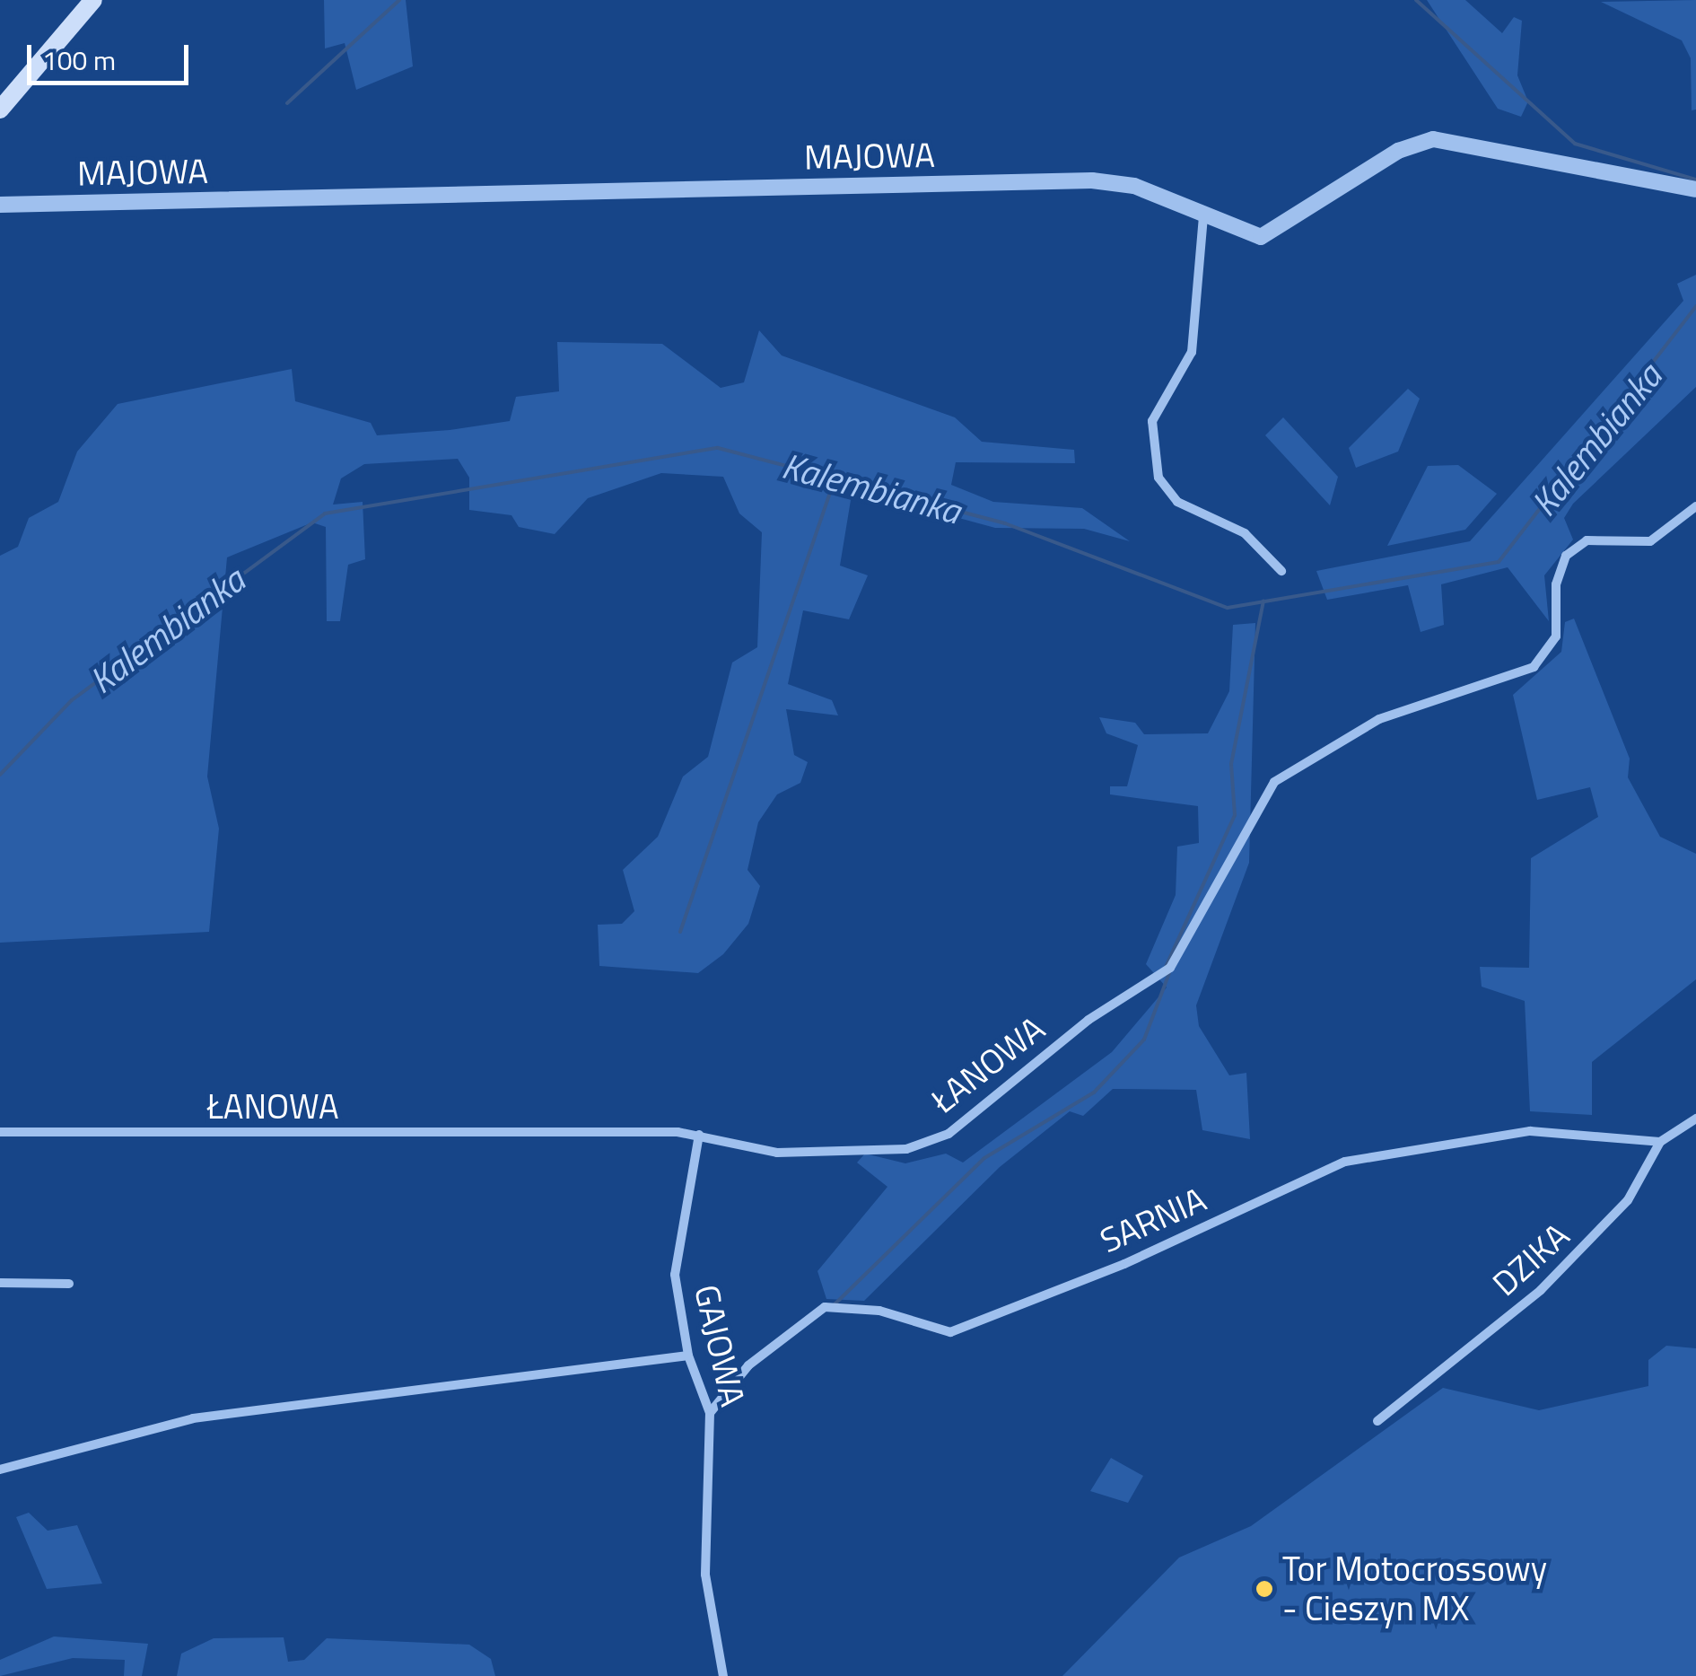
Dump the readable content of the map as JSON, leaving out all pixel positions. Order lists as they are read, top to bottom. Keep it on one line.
{"streets":{"street":["MAJOWA","ŁANOWA","SARNIA","DZIKA","GAJOWA"]},"crossings":[["ŁANOWA","GAJOWA"],["SARNIA","DZIKA"],["SARNIA","GAJOWA"]],"water":["Kalembianka"],"places":["Tor Motocrossowy - Cieszyn MX"],"scale_bar":"100 m"}
